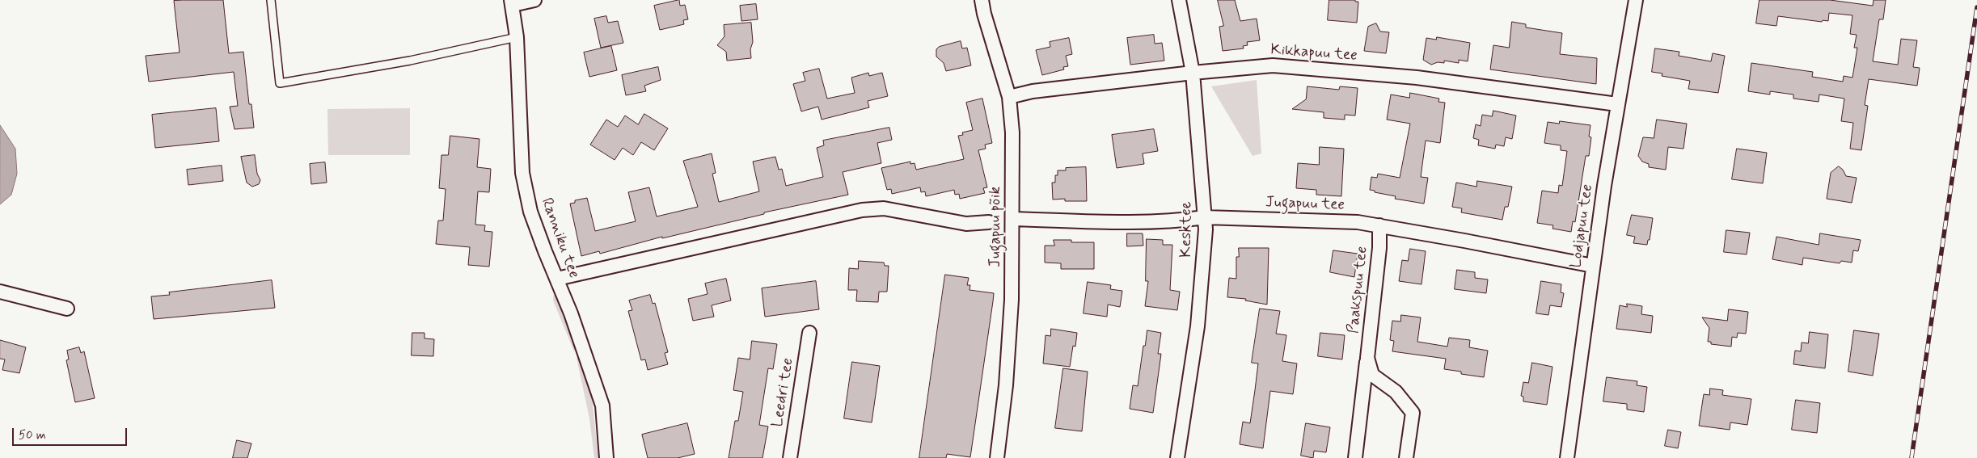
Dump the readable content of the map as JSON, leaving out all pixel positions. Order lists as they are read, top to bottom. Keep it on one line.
{"streets":{"street":["Kikkapuu tee","Jugapuu tee","Lodjapuu tee","Jugapuu põik","Kesktee","Ranniku tee","Paakspuu tee","Leedri tee"]},"crossings":[["Kikkapuu tee","Lodjapuu tee"],["Kikkapuu tee","Jugapuu põik"],["Kikkapuu tee","Kesktee"],["Jugapuu tee","Lodjapuu tee"],["Jugapuu tee","Jugapuu põik"],["Jugapuu tee","Kesktee"],["Jugapuu tee","Paakspuu tee"]],"scale_bar":"50 m"}
